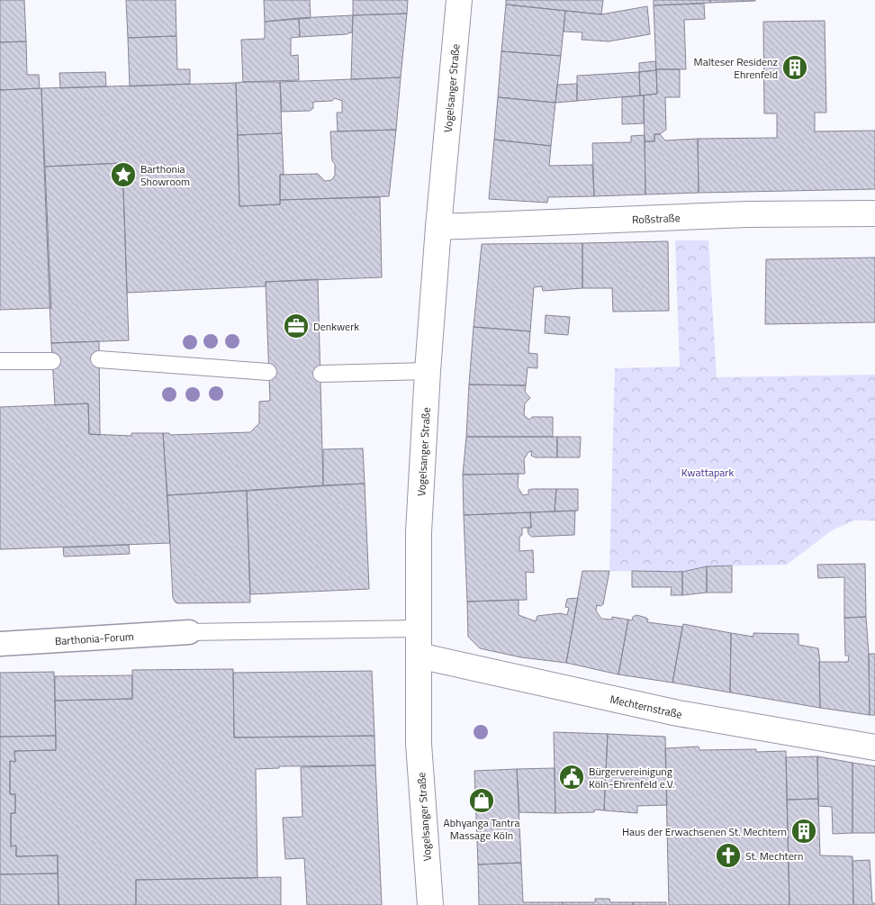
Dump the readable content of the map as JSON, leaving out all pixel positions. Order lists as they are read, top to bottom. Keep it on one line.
{"streets":{"street":["Vogelsanger Straße","Roßstraße","Barthonia-Forum","Mechternstraße"]},"crossings":[["Vogelsanger Straße","Roßstraße"],["Vogelsanger Straße","Mechternstraße"]],"parks":["Kwattapark"],"places":{"building":["Malteser Residenz Ehrenfeld","Haus der Erwachsenen St. Mechtern"],"place":["Barthonia Showroom"],"office":["Denkwerk"],"public building":["Bürgervereinigung Köln-Ehrenfeld e.V."],"shop":["Abhyanga Tantra Massage Köln"],"church":["St. Mechtern"]}}
